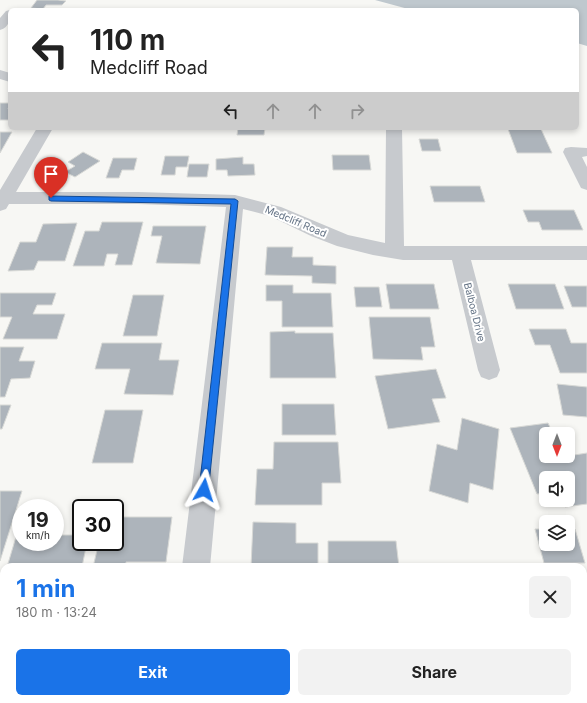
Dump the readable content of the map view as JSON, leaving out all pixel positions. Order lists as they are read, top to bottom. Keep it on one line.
{"streets":{"street":["Medcliff Road","Balboa Drive"]},"crossings":[["Medcliff Road","Balboa Drive"]],"north":"bottom","page":{"turn":["110 m","Medcliff Road"],"speed":"19 km/h","limit":"30","heading":["1 min","180 m · 13:24"],"buttons":["Exit","Share"]}}
